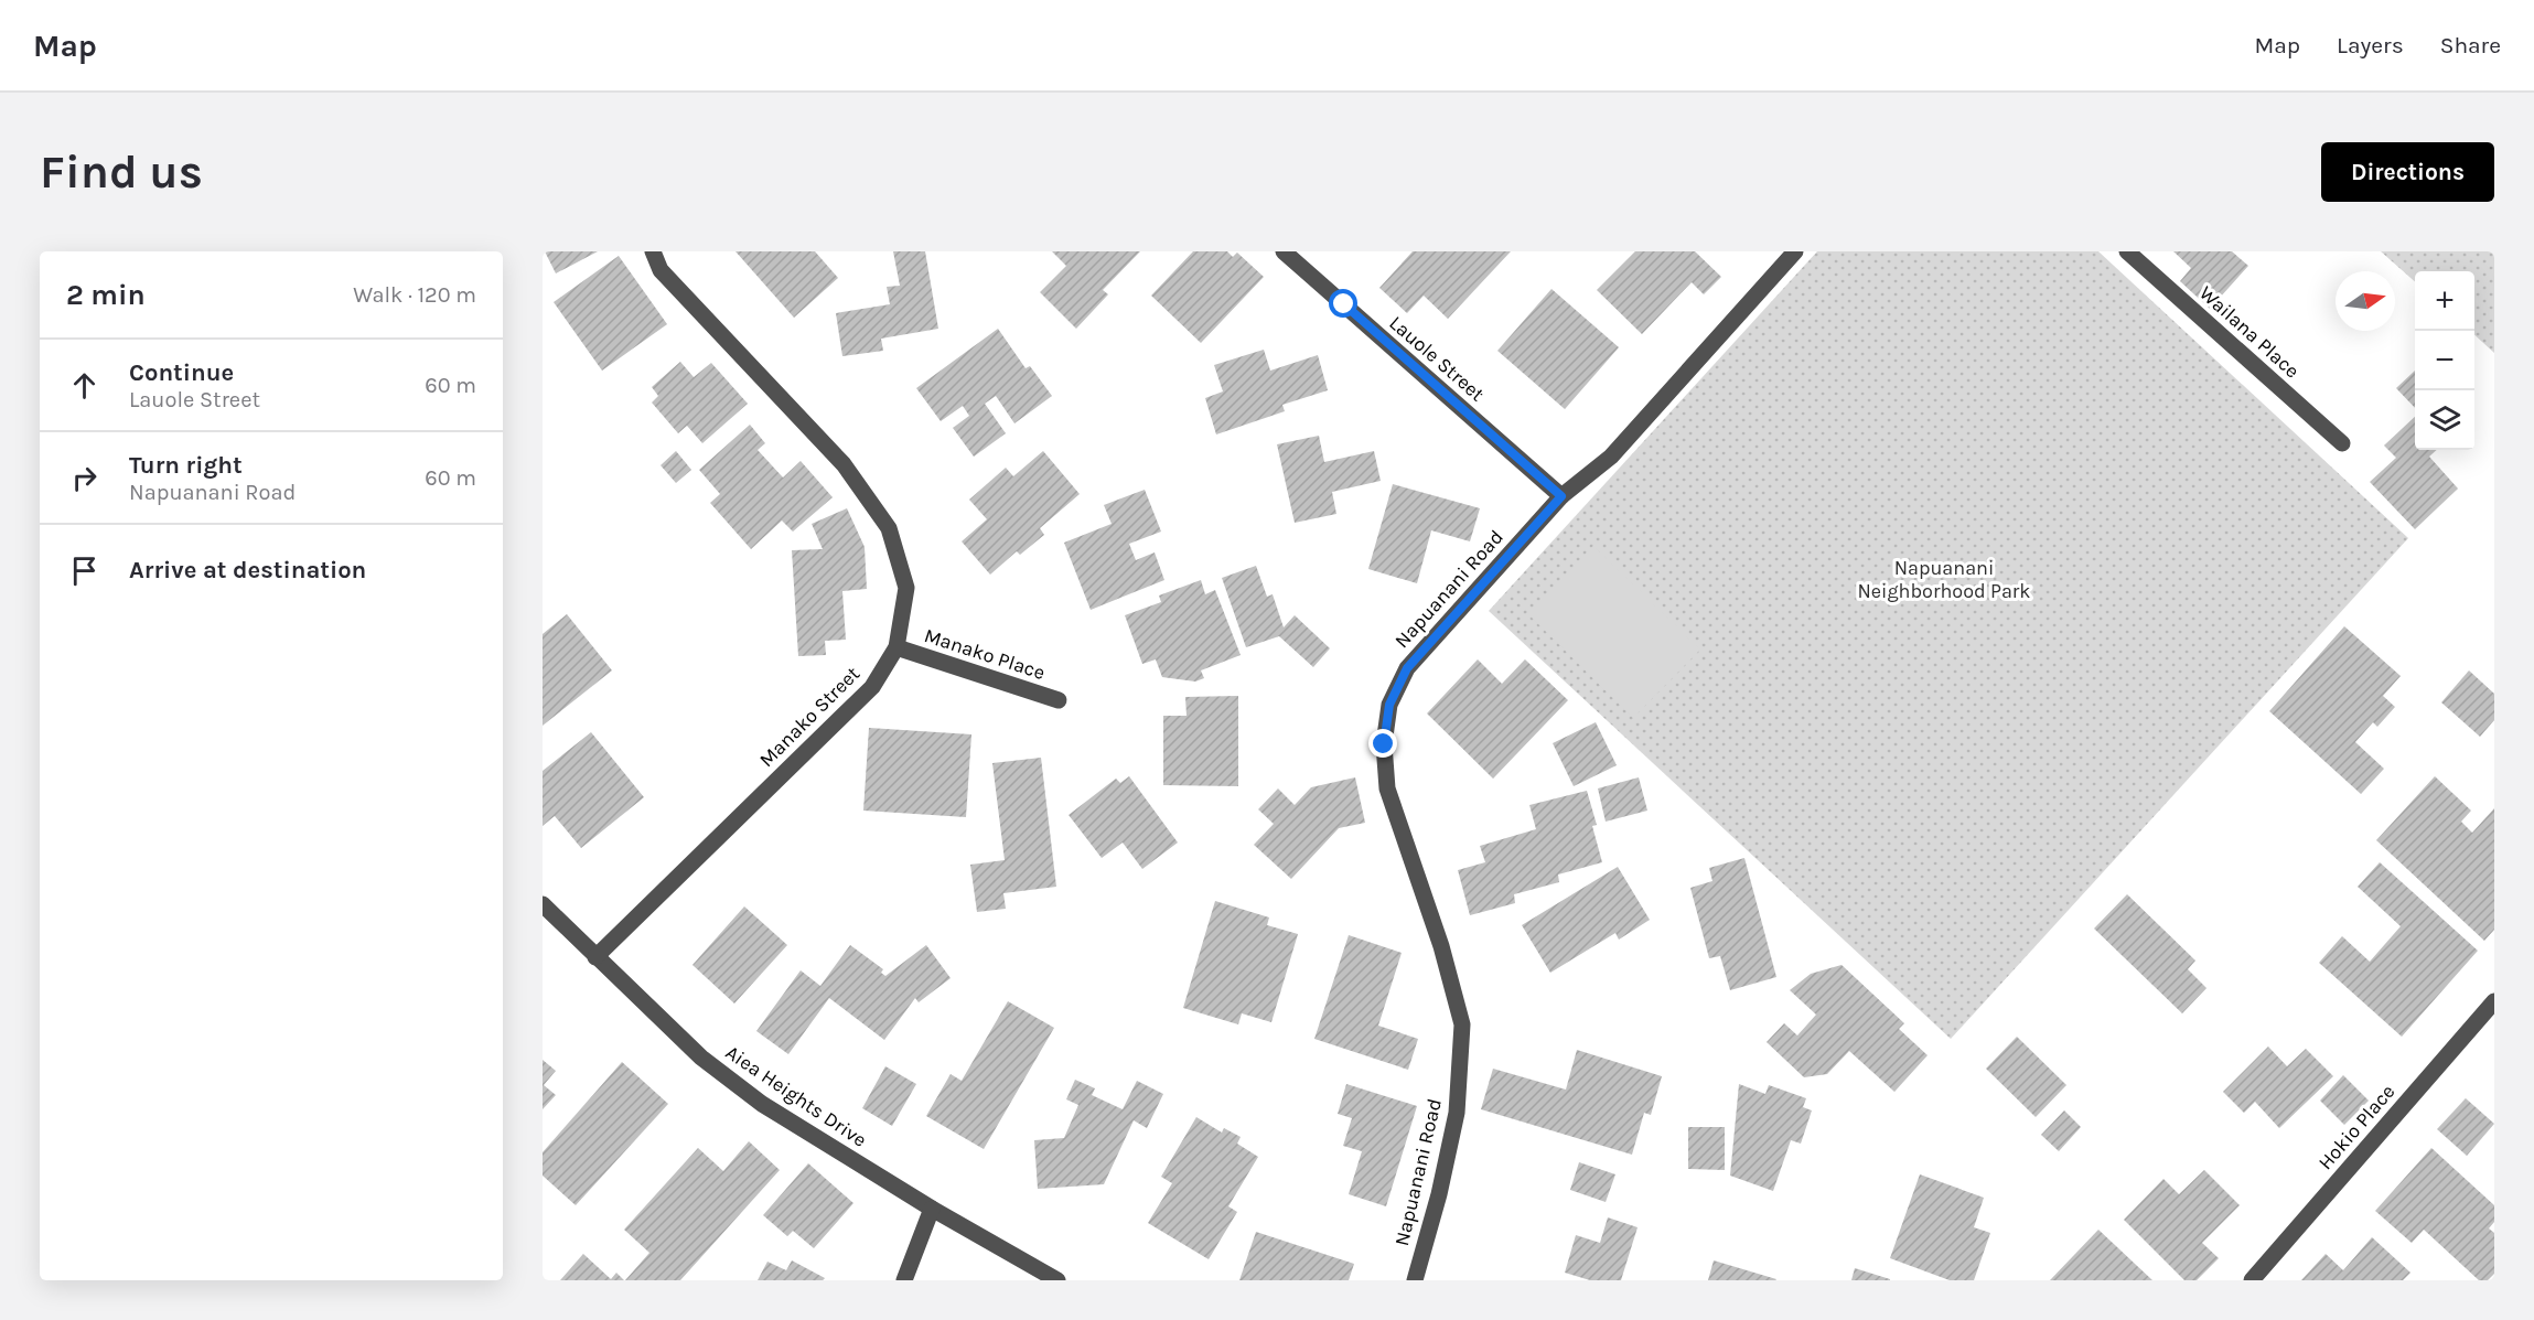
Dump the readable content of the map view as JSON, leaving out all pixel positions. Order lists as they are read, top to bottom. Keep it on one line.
{"streets":{"street":["Wailana Place","Lauole Street","Napuanani Road","Manako Place","Manako Street","Aiea Heights Drive","Hokio Place"]},"crossings":[["Lauole Street","Napuanani Road"],["Manako Place","Manako Street"],["Manako Street","Aiea Heights Drive"]],"parks":["Napuanani Neighborhood Park"],"north":"right","page":{"header":"Map","nav":["Map","Layers","Share"],"buttons":"Directions","title":"Find us","heading":["2 min","Walk · 120 m"],"map_buttons":["+","−"],"list":[["Continue","Lauole Street","60 m"],["Turn right","Napuanani Road","60 m"],"Arrive at destination"]}}
